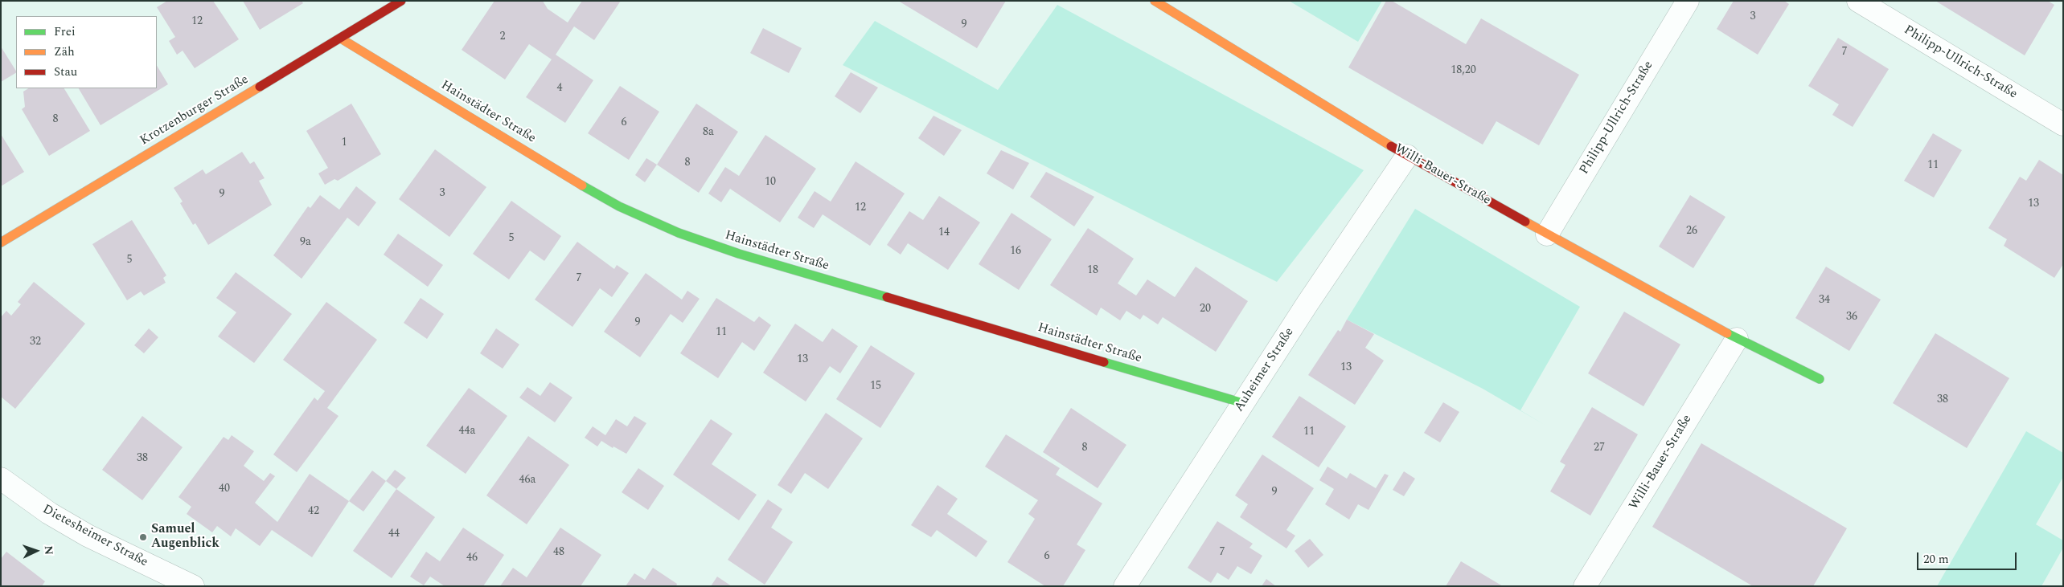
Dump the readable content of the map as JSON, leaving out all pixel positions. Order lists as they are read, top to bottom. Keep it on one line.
{"streets":{"street":["Philipp-Ullrich-Straße","Krotzenburger Straße","Hainstädter Straße","Willi-Bauer-Straße","Auheimer Straße","Dietesheimer Straße"]},"crossings":[["Philipp-Ullrich-Straße","Willi-Bauer-Straße"],["Krotzenburger Straße","Hainstädter Straße"],["Hainstädter Straße","Auheimer Straße"],["Willi-Bauer-Straße","Auheimer Straße"]],"places":["Samuel Augenblick"],"house_numbers":["3","12","9","2","7","18,20","4","8","6","8a","1","8","11","10","3","9","13","12","26","14","5","9a","16","5","18","7","34","20","36","9","11","32","13","13","15","38","44a","11","8","27","38","46a","40","9","42","44","48","7","6","46"],"legend":["Frei","Zäh","Stau"],"scale_bar":"20 m","north":"right"}
